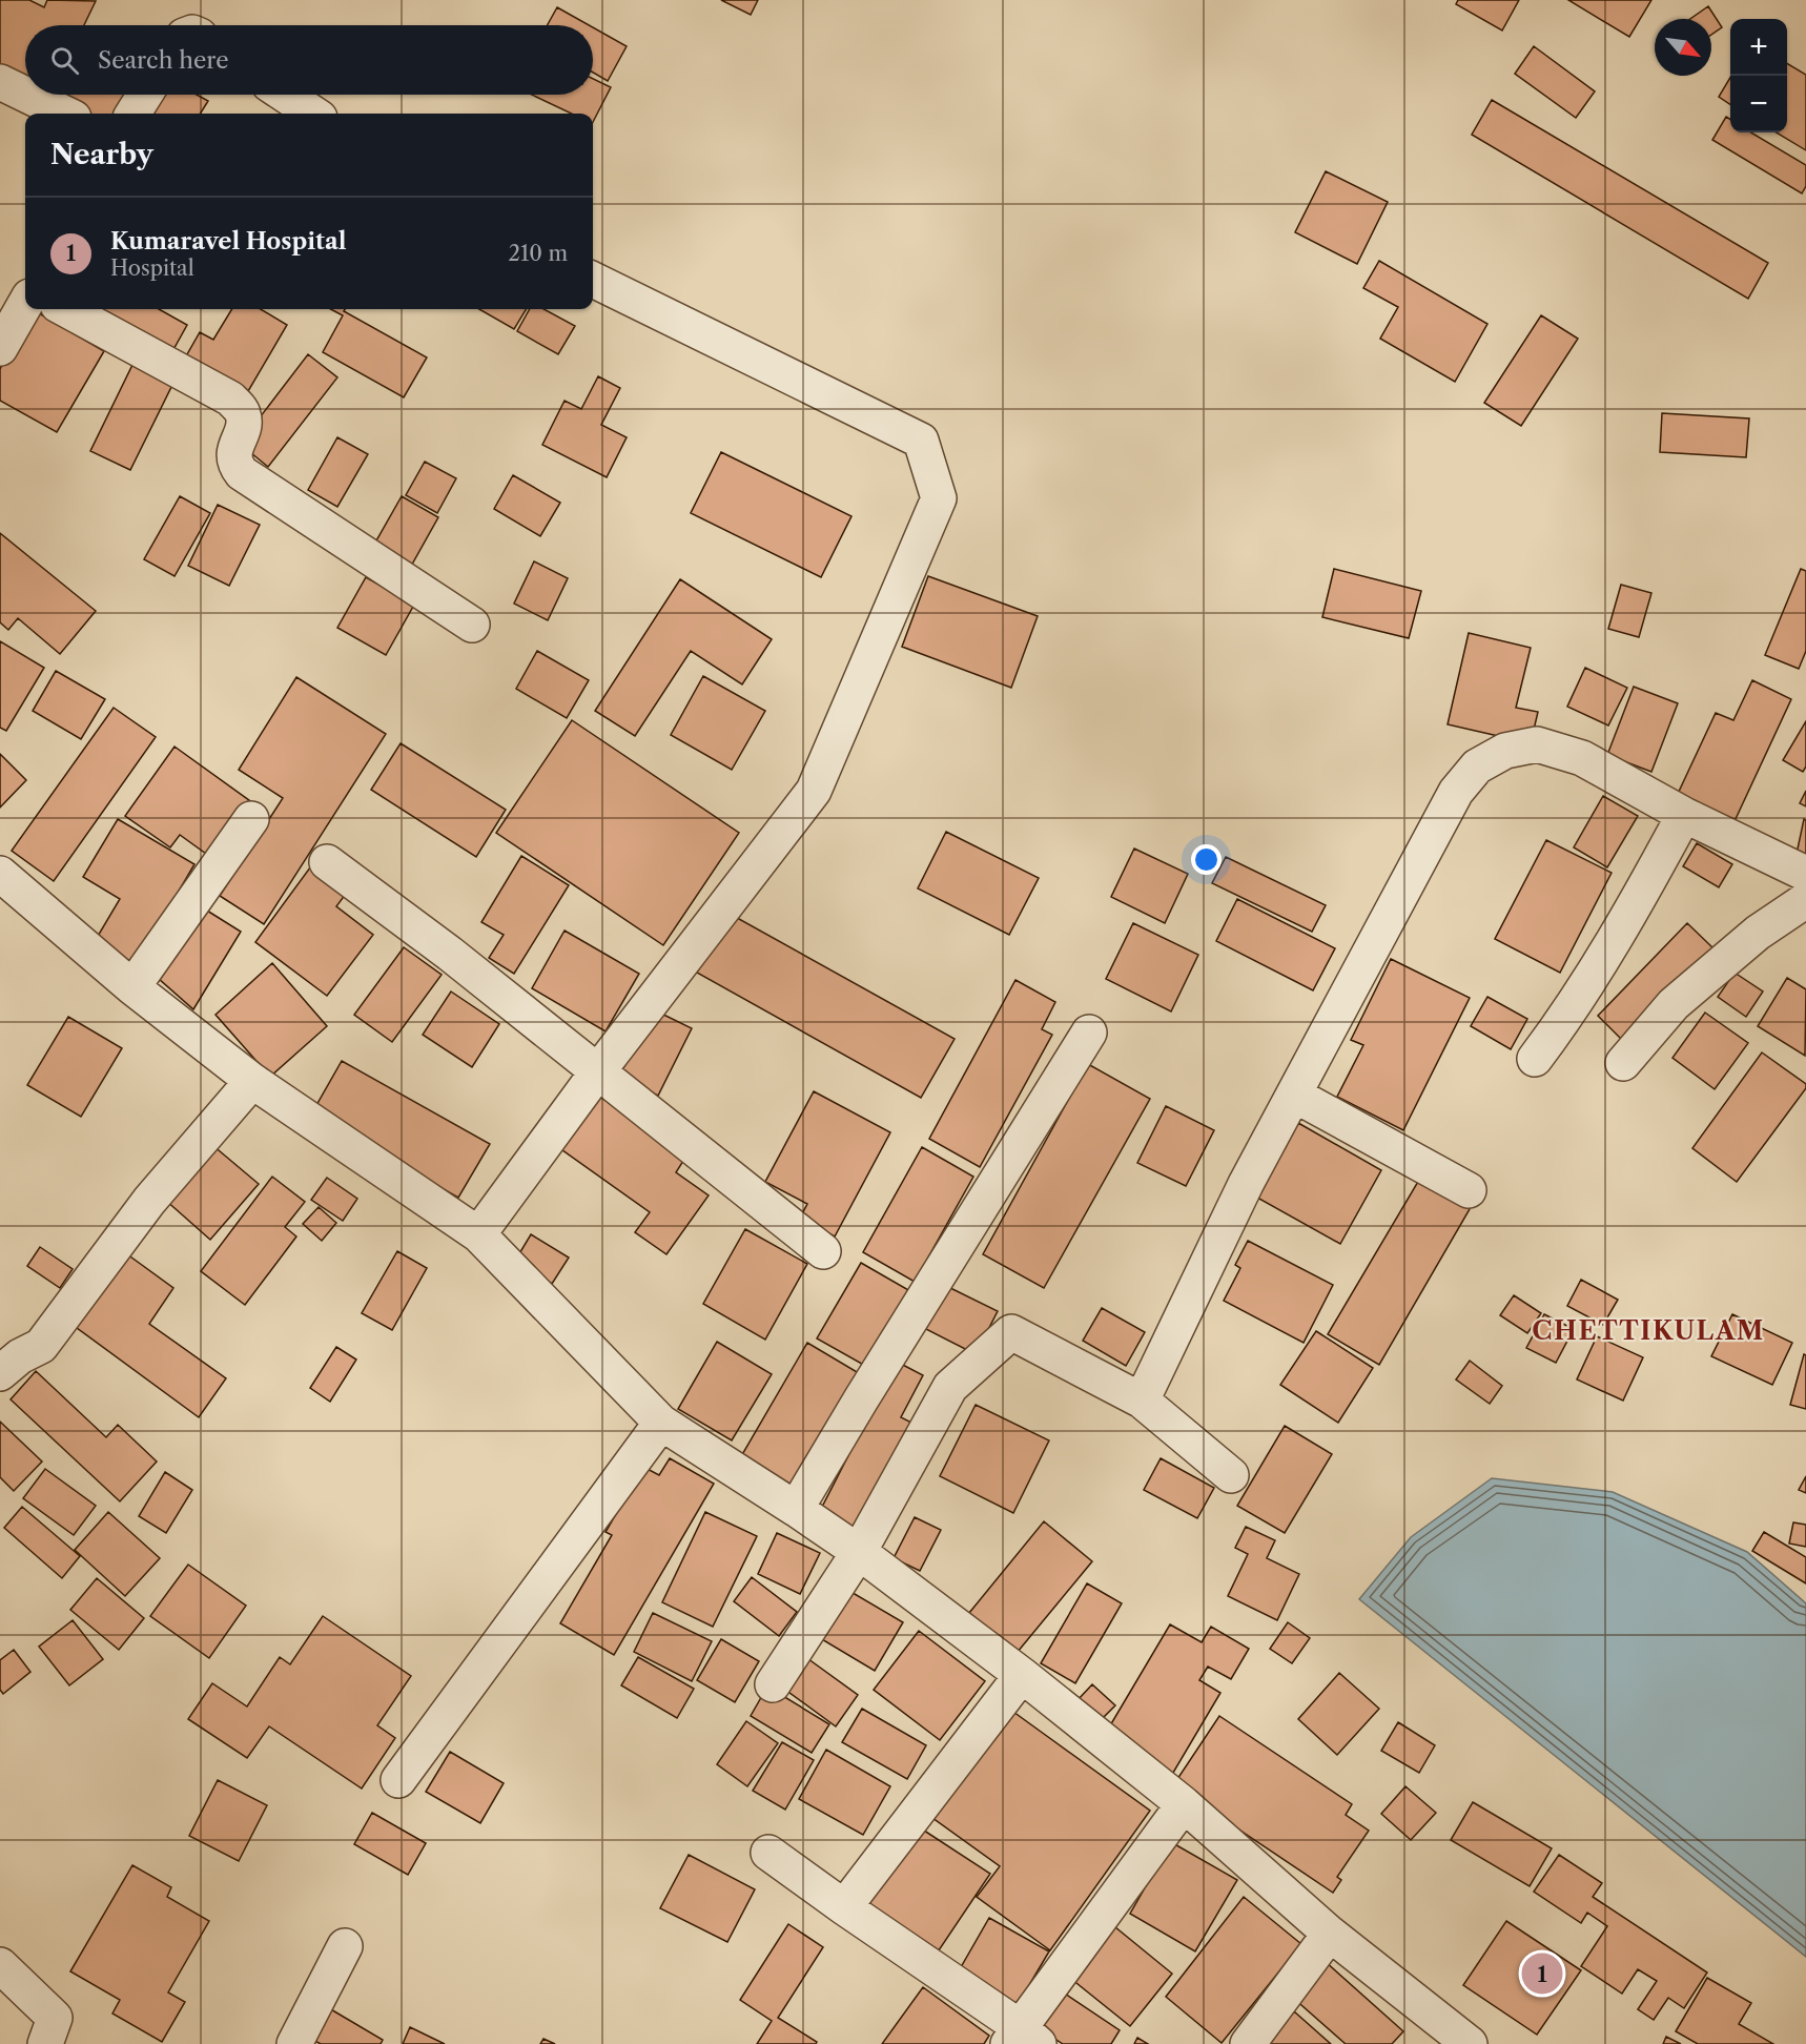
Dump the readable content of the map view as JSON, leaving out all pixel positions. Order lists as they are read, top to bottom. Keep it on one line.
{"districts":["CHETTIKULAM"],"north":"bottom right","page":{"map_buttons":["+","−"],"search":"Search here","heading":"Nearby","list":[{"mark":"1","name":"Kumaravel Hospital","note":"Hospital","value":"210 m"}],"pins":"1"}}
